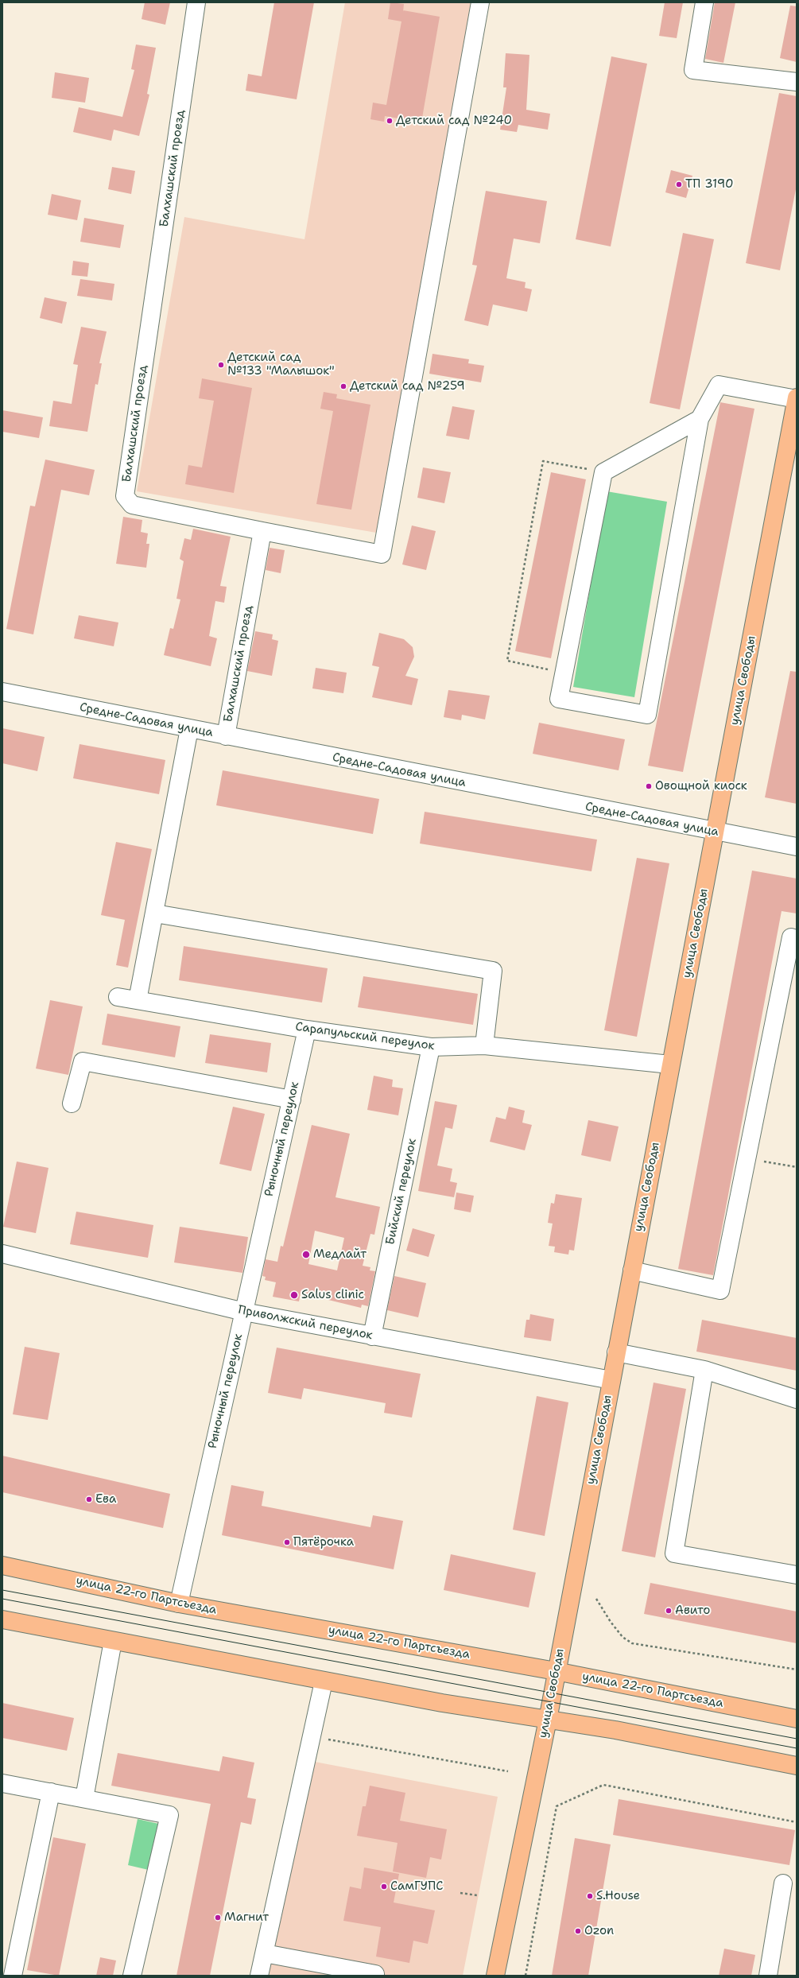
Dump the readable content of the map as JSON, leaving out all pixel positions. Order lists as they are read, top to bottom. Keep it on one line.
{"streets":{"main road":["улица Свободы","улица 22-го Партсъезда"],"street":["Балхашский проезд","Средне-Садовая улица","Сарапульский переулок","Рыночный переулок","Бийский переулок","Приволжский переулок"]},"crossings":[["Балхашский проезд","Средне-Садовая улица"],["улица Свободы","Средне-Садовая улица"],["улица Свободы","Сарапульский переулок"],["улица Свободы","Приволжский переулок"],["улица Свободы","улица 22-го Партсъезда"],["Сарапульский переулок","Рыночный переулок"],["Сарапульский переулок","Бийский переулок"],["Рыночный переулок","Приволжский переулок"],["Рыночный переулок","улица 22-го Партсъезда"],["Бийский переулок","Приволжский переулок"]],"places":["Детский сад №240","ТП 3190","Детский сад №133 \"Малышок\"","Детский сад №259","Овощной киоск","Медлайт","Salus clinic","Ева","Пятёрочка","Авито","СамГУПС","S.House","Магнит","Ozon"]}
